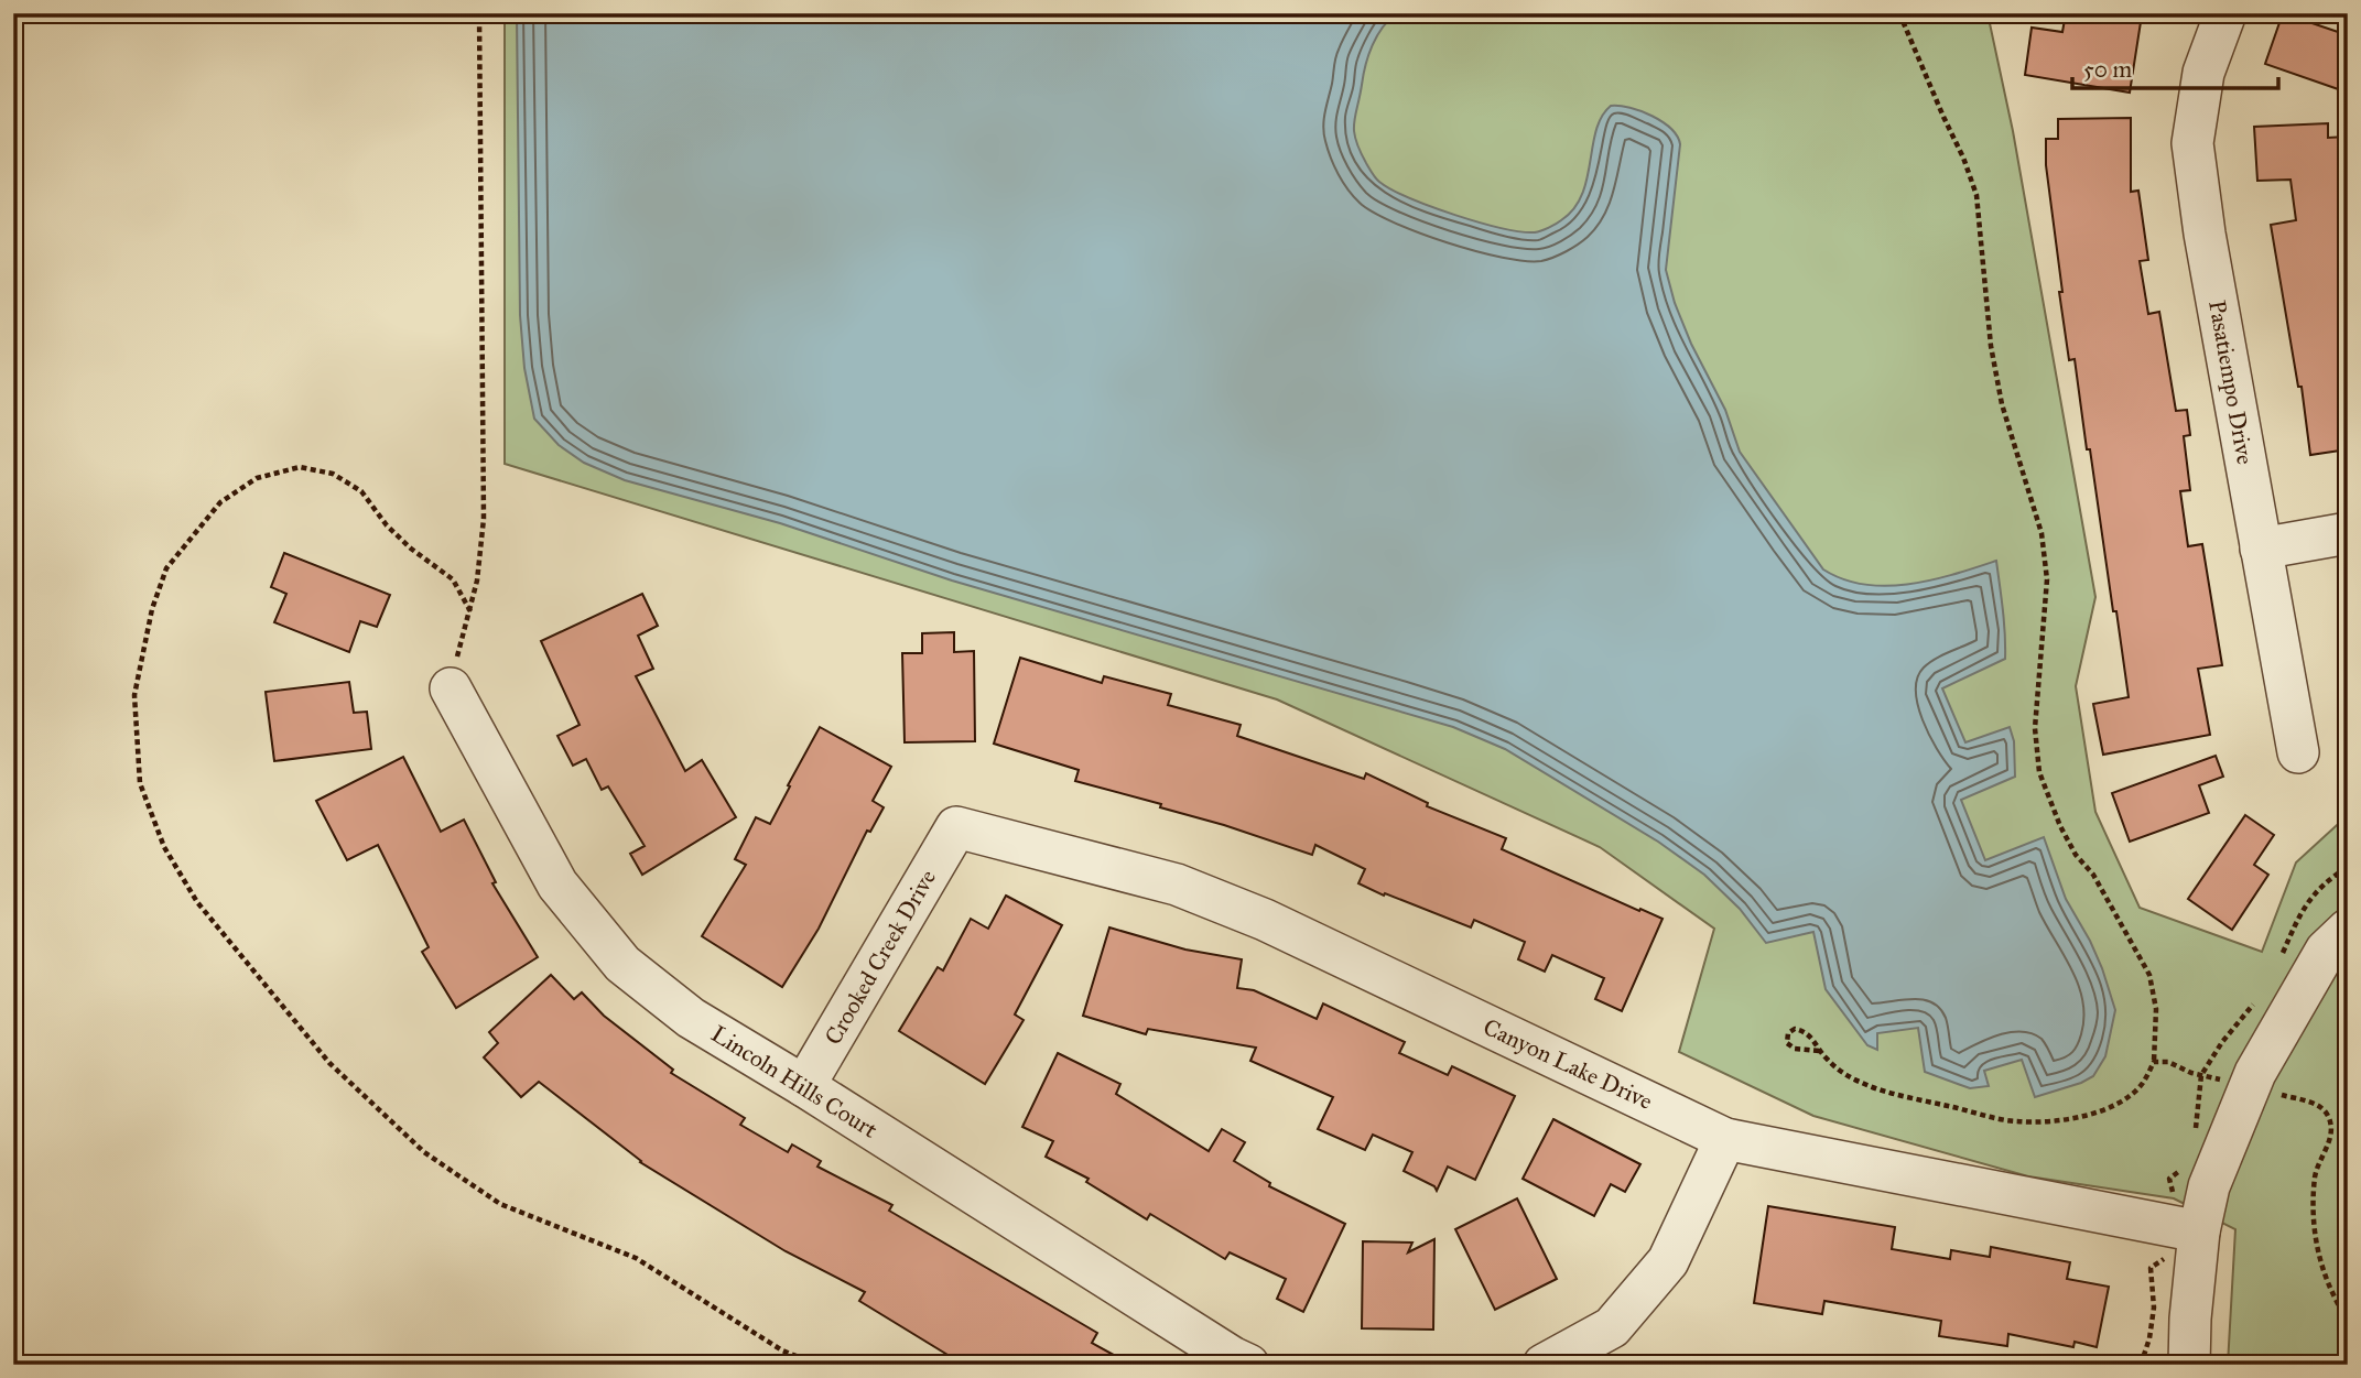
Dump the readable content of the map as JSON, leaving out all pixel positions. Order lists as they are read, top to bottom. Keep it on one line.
{"streets":{"street":["Pasatiempo Drive","Crooked Creek Drive","Canyon Lake Drive","Lincoln Hills Court"]},"crossings":[["Crooked Creek Drive","Canyon Lake Drive"],["Crooked Creek Drive","Lincoln Hills Court"]],"scale_bar":"50 m"}
